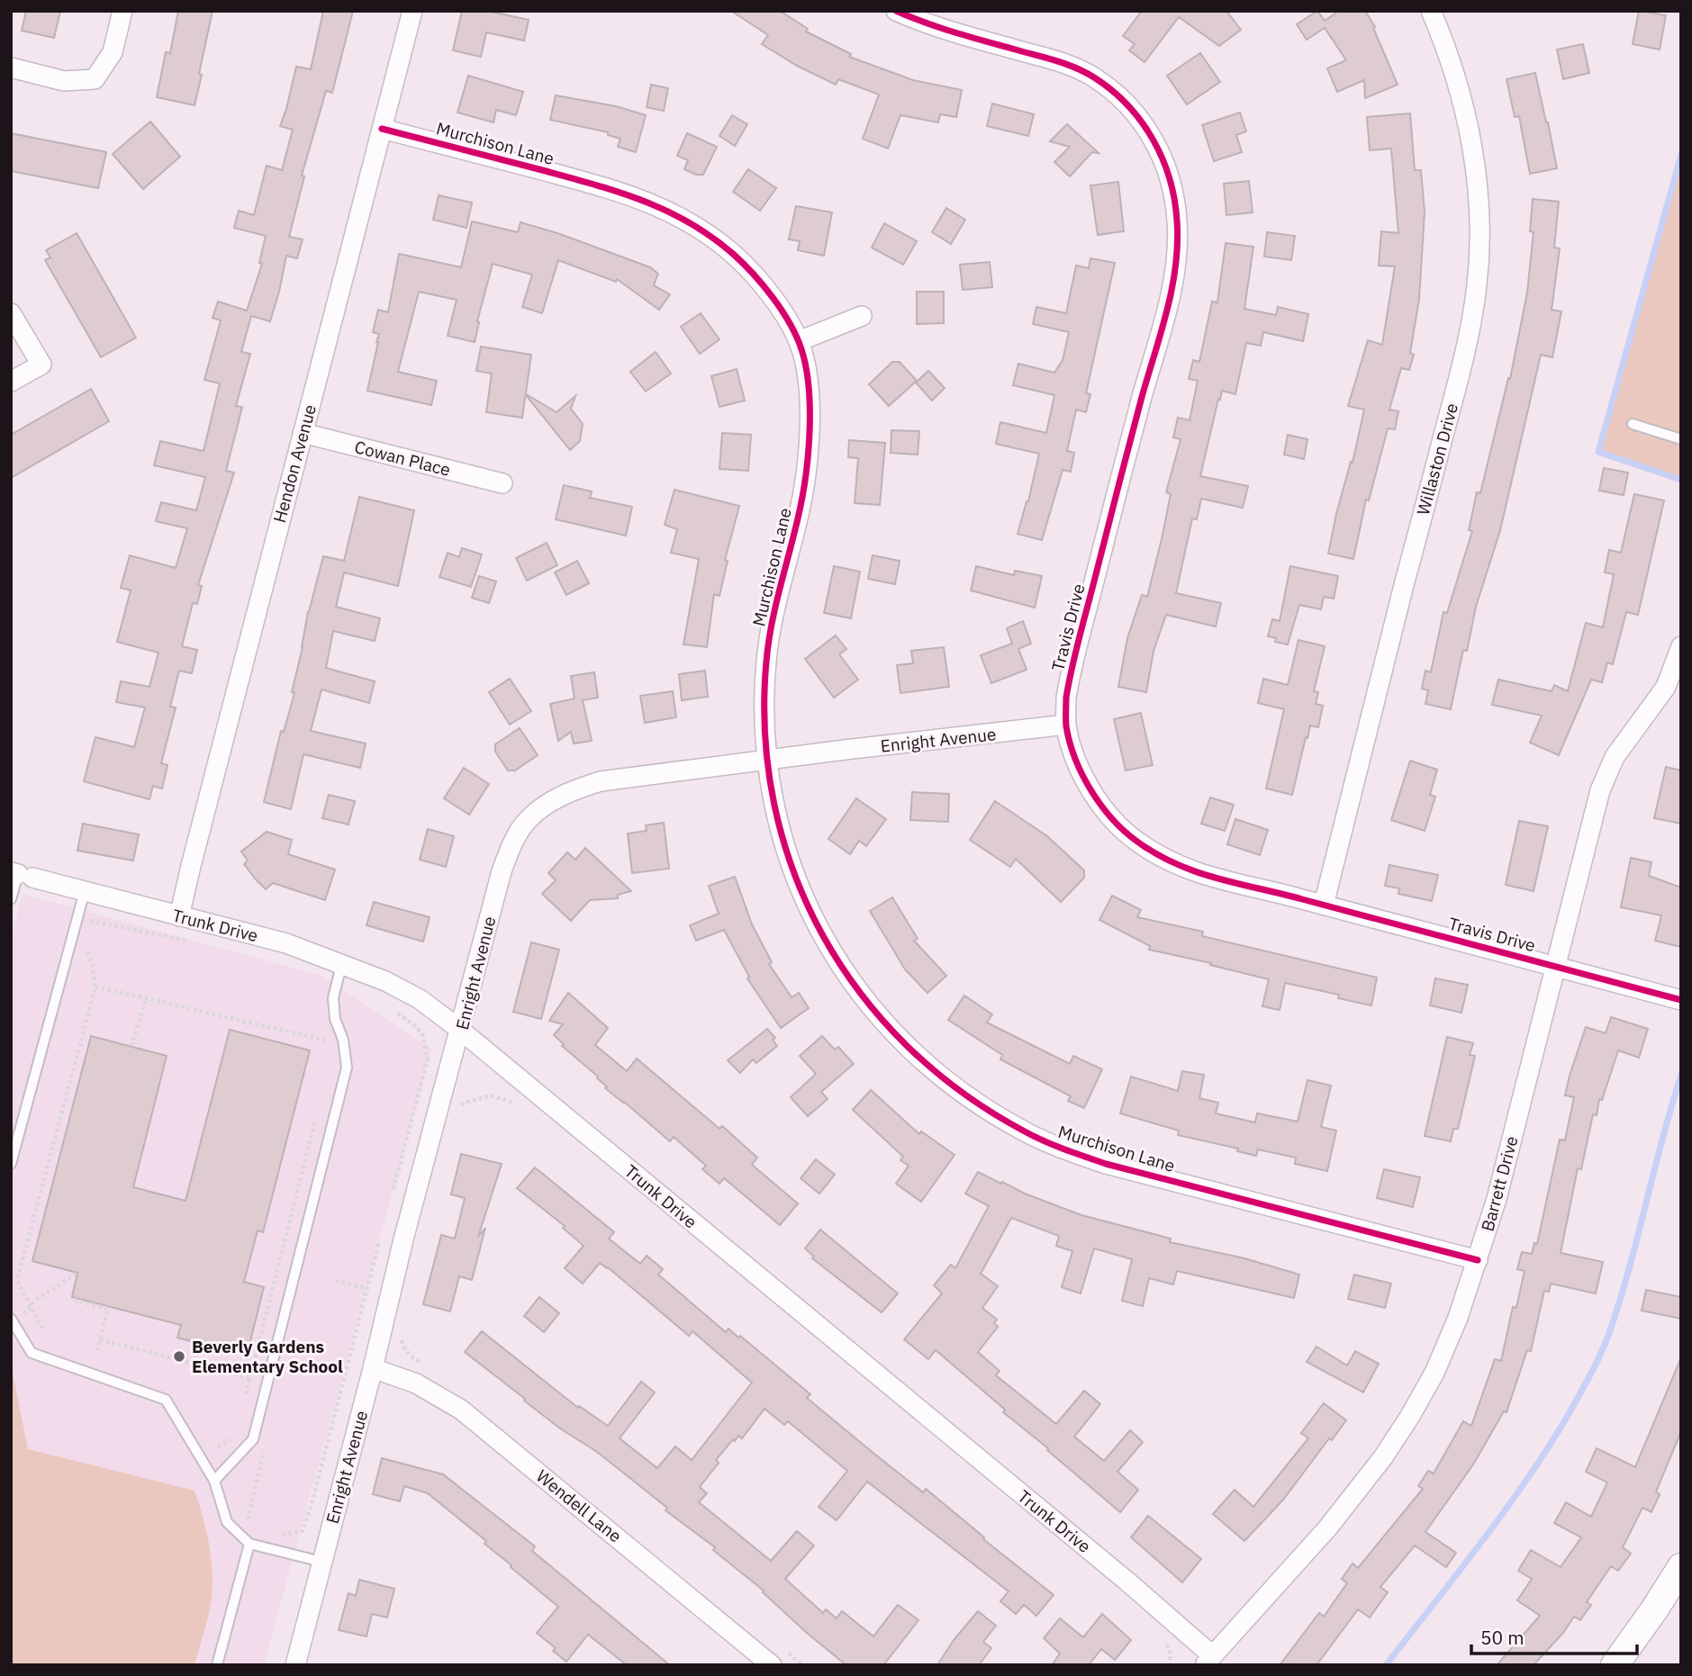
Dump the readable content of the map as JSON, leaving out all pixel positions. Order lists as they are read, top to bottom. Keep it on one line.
{"streets":{"street":["Murchison Lane","Cowan Place","Willaston Drive","Hendon Avenue","Travis Drive","Enright Avenue","Trunk Drive","Barrett Drive","Wendell Lane"]},"crossings":[["Murchison Lane","Hendon Avenue"],["Murchison Lane","Enright Avenue"],["Murchison Lane","Barrett Drive"],["Cowan Place","Hendon Avenue"],["Willaston Drive","Travis Drive"],["Hendon Avenue","Trunk Drive"],["Travis Drive","Enright Avenue"],["Travis Drive","Barrett Drive"],["Enright Avenue","Trunk Drive"],["Enright Avenue","Wendell Lane"],["Trunk Drive","Barrett Drive"]],"places":["Beverly Gardens Elementary School"],"scale_bar":"50 m"}
